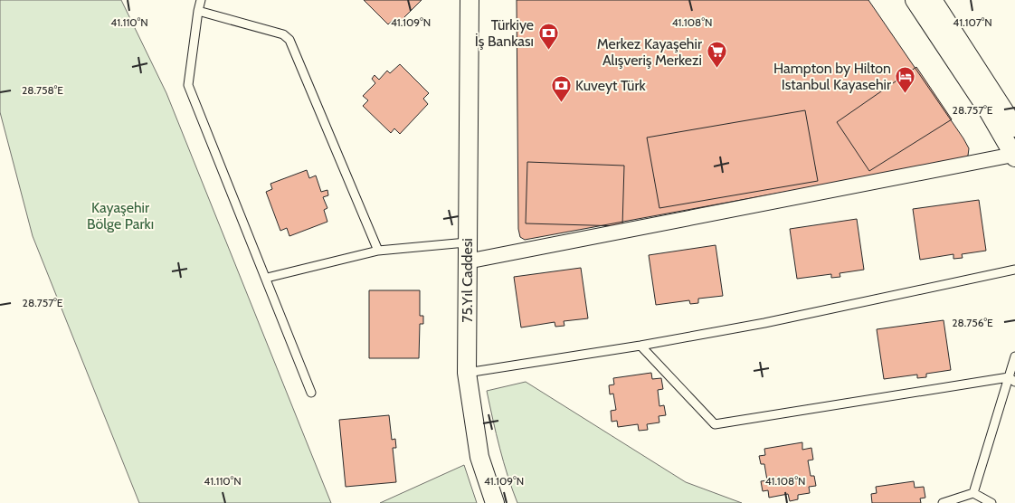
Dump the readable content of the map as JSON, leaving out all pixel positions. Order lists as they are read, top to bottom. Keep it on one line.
{"streets":{"street":["75.Yıl Caddesi"]},"parks":["Kayaşehir Bölge Parkı"],"places":{"bank":["Türkiye İş Bankası","Kuveyt Türk"],"supermarket":["Merkez Kayaşehir Alışveriş Merkezi"],"hotel":["Hampton by Hilton Istanbul Kayasehir"]},"coordinates":["41.107°N","41.110°N","41.109°N","41.108°N","28.758°E","28.757°E","28.756°E"]}
